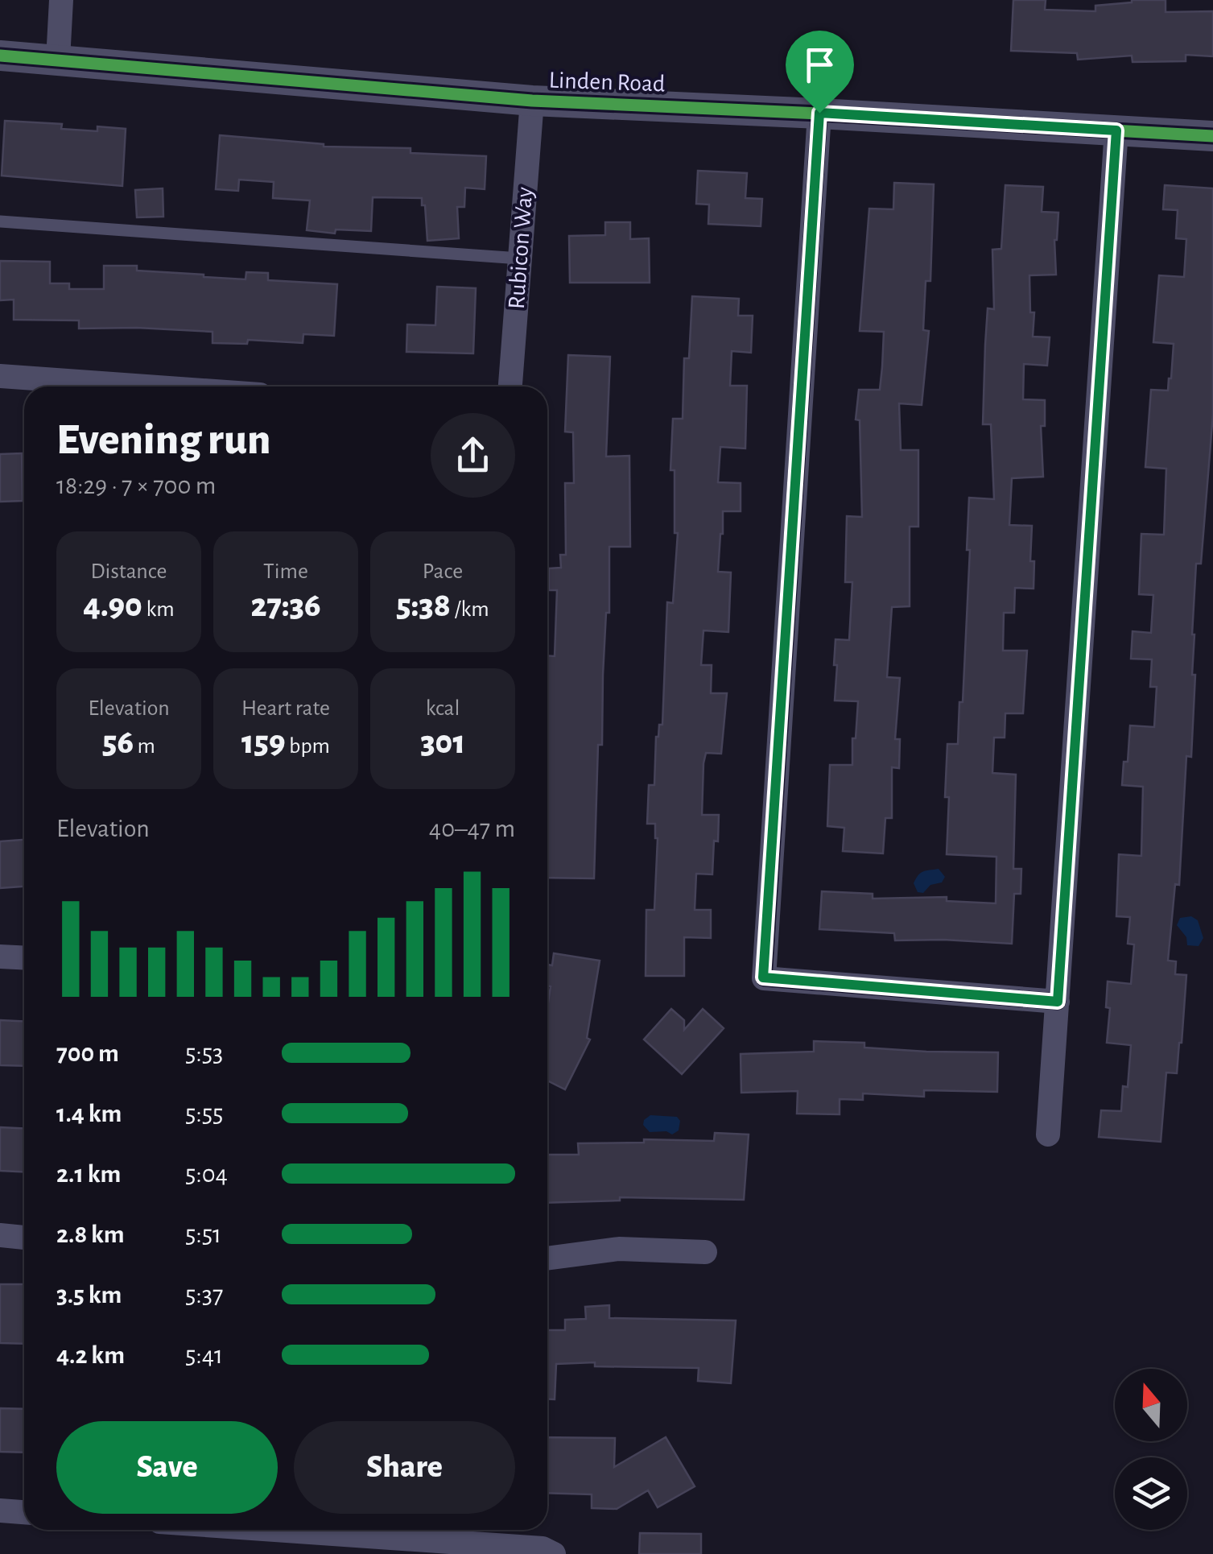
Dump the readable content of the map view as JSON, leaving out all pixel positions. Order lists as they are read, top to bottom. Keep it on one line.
{"streets":{"street":["Linden Road","Rubicon Way"]},"crossings":[["Linden Road","Rubicon Way"]],"north":"top","page":{"heading":["Evening run","18:29 · 7 × 700 m"],"stats":[["Distance","4.90 km"],["Time","27:36"],["Pace","5:38 /km"],["Elevation","56 m"],["Heart rate","159 bpm"],["kcal","301"]],"chart":["Elevation","40–47 m"],"list":[{"name":"700 m","note":"5:53"},{"name":"1.4 km","note":"5:55"},{"name":"2.1 km","note":"5:04"},{"name":"2.8 km","note":"5:51"},{"name":"3.5 km","note":"5:37"},{"name":"4.2 km","note":"5:41"}],"buttons":["Save","Share"]}}
